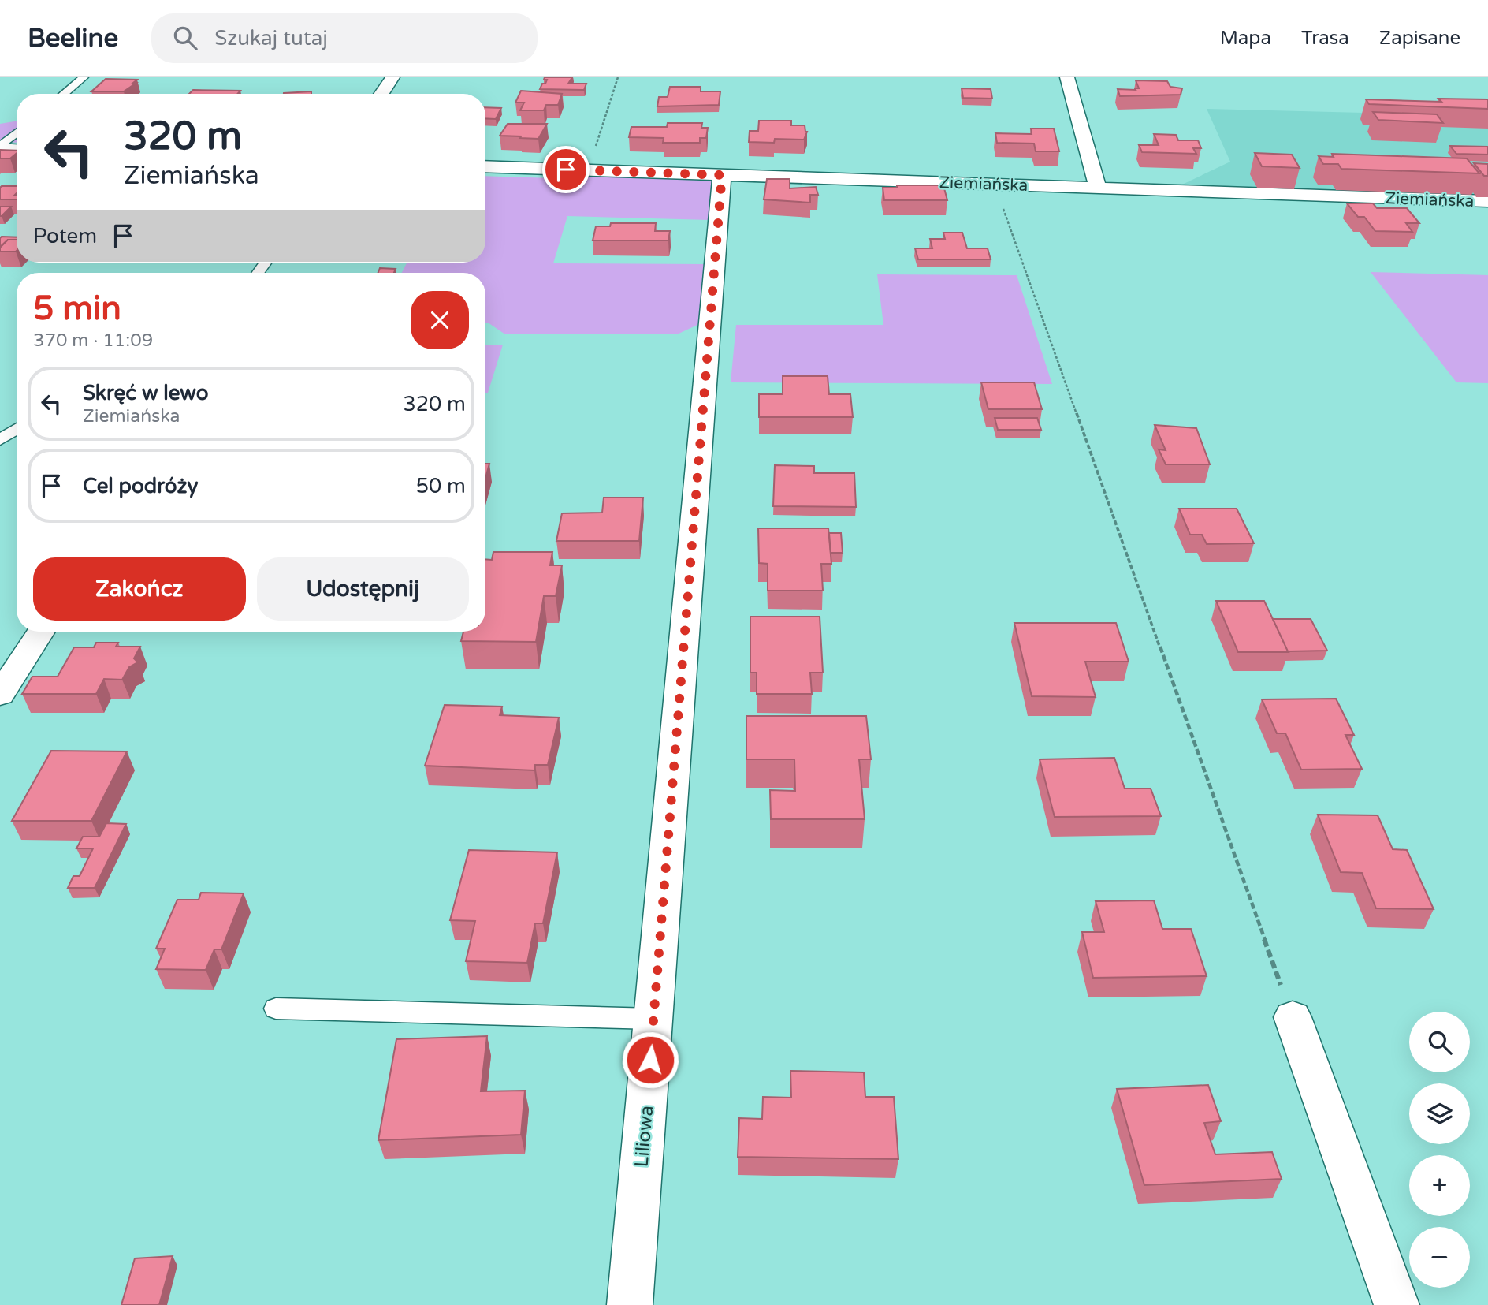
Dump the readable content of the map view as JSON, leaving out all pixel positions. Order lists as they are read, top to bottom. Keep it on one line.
{"streets":{"street":["Ziemiańska","Liliowa"]},"crossings":[["Ziemiańska","Liliowa"]],"page":{"header":"Beeline","search":"Szukaj tutaj","nav":["Mapa","Trasa","Zapisane"],"turn":["320 m","Ziemiańska"],"then":"Potem","heading":["5 min","370 m · 11:09"],"list":[{"name":"Skręć w lewo","note":"Ziemiańska","value":"320 m"},{"name":"Cel podróży","value":"50 m"}],"buttons":["Zakończ","Udostępnij"],"map_buttons":["+","−"]}}
